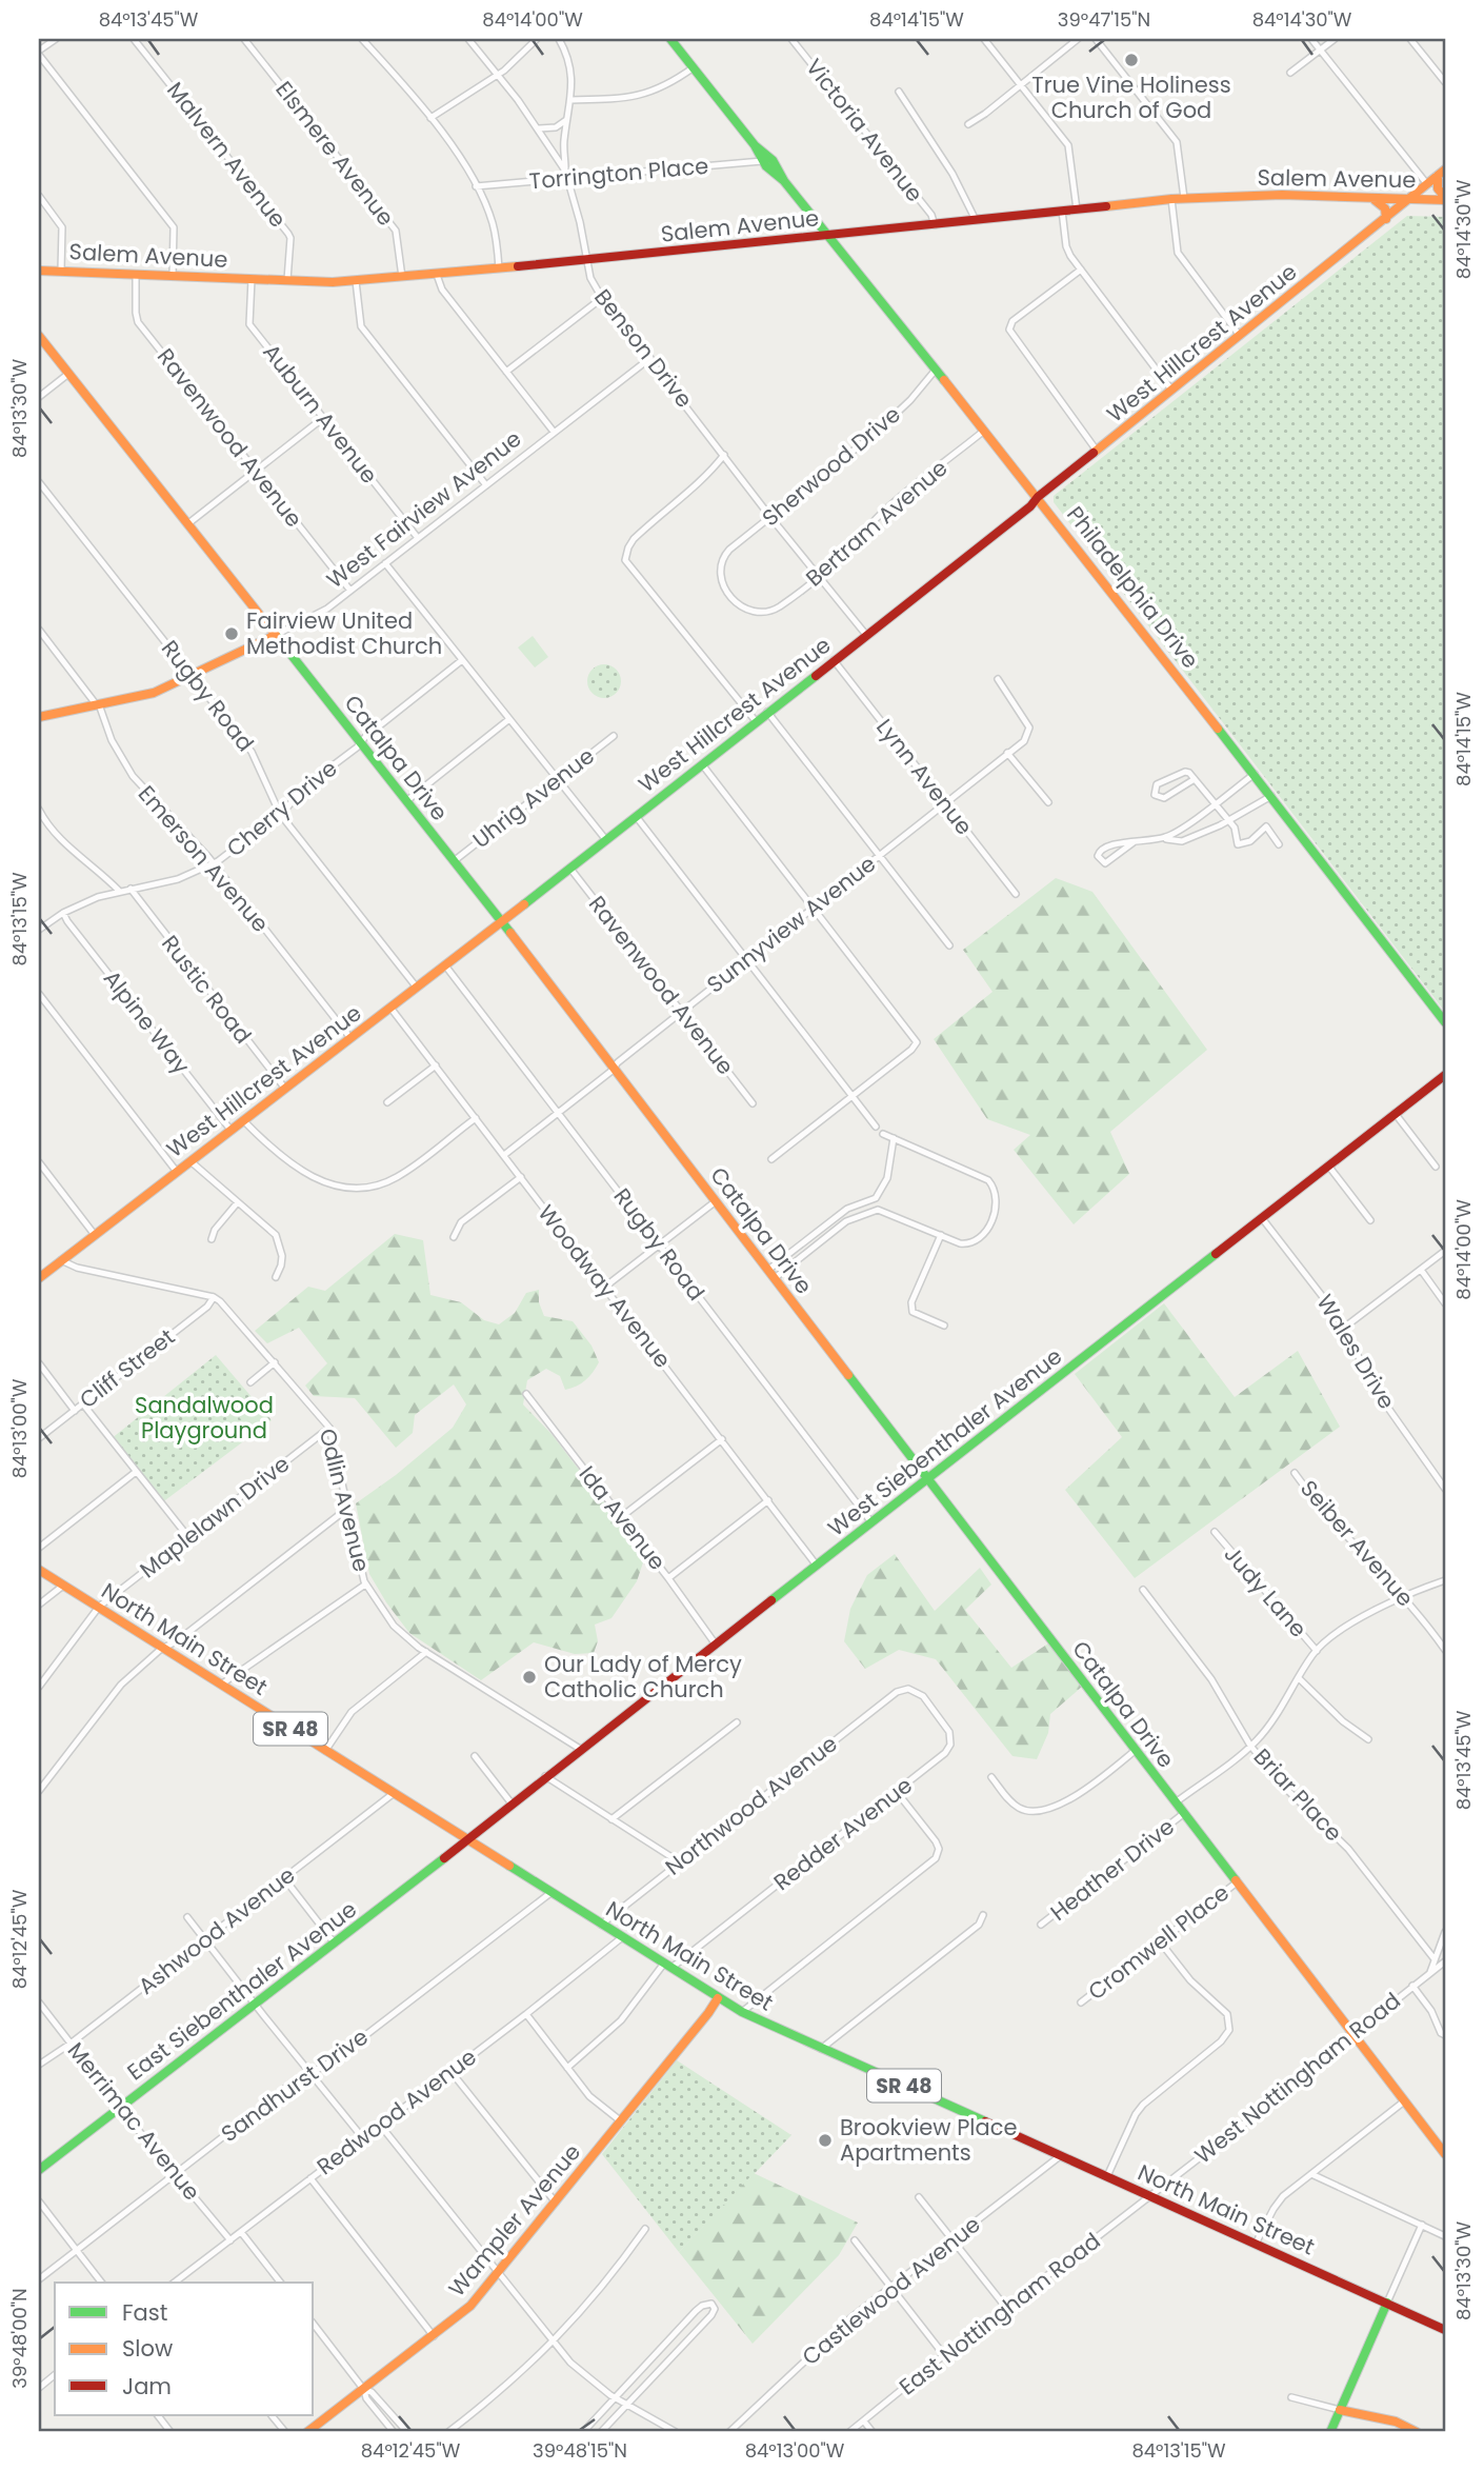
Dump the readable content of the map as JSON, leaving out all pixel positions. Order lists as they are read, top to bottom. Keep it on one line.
{"streets":{"main road":["Salem Avenue","West Hillcrest Avenue","West Fairview Avenue","Philadelphia Drive","Catalpa Drive","West Siebenthaler Avenue","North Main Street","SR 48","East Siebenthaler Avenue","Wampler Avenue"],"street":["Victoria Avenue","Elsmere Avenue","Malvern Avenue","Torrington Place","Benson Drive","Auburn Avenue","Ravenwood Avenue","Sherwood Drive","Bertram Avenue","Rugby Road","Lynn Avenue","Uhrig Avenue","Cherry Drive","Emerson Avenue","Sunnyview Avenue","Rustic Road","Alpine Way","Woodway Avenue","Wales Drive","Cliff Street","Odlin Avenue","Maplelawn Drive","Ida Avenue","Seiber Avenue","Judy Lane","Briar Place","Northwood Avenue","Redder Avenue","Heather Drive","Ashwood Avenue","Cromwell Place","West Nottingham Road","Sandhurst Drive","Redwood Avenue","Merrimac Avenue","Castlewood Avenue","East Nottingham Road"]},"crossings":[["Victoria Avenue","Salem Avenue"],["Elsmere Avenue","Salem Avenue"],["Malvern Avenue","Salem Avenue"],["Torrington Place","Benson Drive"],["Torrington Place","Philadelphia Drive"],["Salem Avenue","West Hillcrest Avenue"],["Salem Avenue","Benson Drive"],["Salem Avenue","Auburn Avenue"],["Salem Avenue","Ravenwood Avenue"],["Salem Avenue","Philadelphia Drive"],["West Hillcrest Avenue","Benson Drive"],["West Hillcrest Avenue","Ravenwood Avenue"],["West Hillcrest Avenue","Philadelphia Drive"],["West Hillcrest Avenue","Rugby Road"],["West Hillcrest Avenue","Catalpa Drive"],["West Hillcrest Avenue","Lynn Avenue"],["West Hillcrest Avenue","Emerson Avenue"],["West Hillcrest Avenue","Rustic Road"],["West Hillcrest Avenue","Alpine Way"],["West Hillcrest Avenue","Woodway Avenue"],["Benson Drive","Sherwood Drive"],["Benson Drive","West Fairview Avenue"],["Benson Drive","Bertram Avenue"],["Auburn Avenue","West Fairview Avenue"],["Ravenwood Avenue","West Fairview Avenue"],["Ravenwood Avenue","Sunnyview Avenue"],["Sherwood Drive","Bertram Avenue"],["Sherwood Drive","Philadelphia Drive"],["West Fairview Avenue","Rugby Road"],["West Fairview Avenue","Catalpa Drive"],["West Fairview Avenue","Emerson Avenue"],["Bertram Avenue","Philadelphia Drive"],["Rugby Road","Cherry Drive"],["Rugby Road","Sunnyview Avenue"],["Rugby Road","West Siebenthaler Avenue"],["Catalpa Drive","Uhrig Avenue"],["Catalpa Drive","Cherry Drive"],["Catalpa Drive","Sunnyview Avenue"],["Catalpa Drive","West Siebenthaler Avenue"],["Catalpa Drive","Heather Drive"],["Catalpa Drive","Cromwell Place"],["Catalpa Drive","West Nottingham Road"],["Lynn Avenue","Sunnyview Avenue"],["Cherry Drive","Emerson Avenue"],["Cherry Drive","Rustic Road"],["Cherry Drive","Alpine Way"],["Sunnyview Avenue","Woodway Avenue"],["Woodway Avenue","West Siebenthaler Avenue"],["Wales Drive","West Siebenthaler Avenue"],["Cliff Street","Odlin Avenue"],["West Siebenthaler Avenue","Odlin Avenue"],["West Siebenthaler Avenue","Ida Avenue"],["West Siebenthaler Avenue","North Main Street"],["West Siebenthaler Avenue","East Siebenthaler Avenue"],["Odlin Avenue","Maplelawn Drive"],["Maplelawn Drive","North Main Street"],["Seiber Avenue","Heather Drive"],["Judy Lane","Heather Drive"],["North Main Street","Northwood Avenue"],["North Main Street","Redder Avenue"],["North Main Street","Ashwood Avenue"],["North Main Street","East Siebenthaler Avenue"],["North Main Street","West Nottingham Road"],["North Main Street","Sandhurst Drive"],["North Main Street","Redwood Avenue"],["North Main Street","Wampler Avenue"],["North Main Street","Castlewood Avenue"],["North Main Street","East Nottingham Road"],["Briar Place","Heather Drive"],["Northwood Avenue","Redder Avenue"],["Ashwood Avenue","Merrimac Avenue"],["East Siebenthaler Avenue","Merrimac Avenue"],["West Nottingham Road","East Nottingham Road"],["Sandhurst Drive","Merrimac Avenue"],["Redwood Avenue","Merrimac Avenue"]],"parks":["Sandalwood Playground"],"places":["True Vine Holiness Church of God","Fairview United Methodist Church","Our Lady of Mercy Catholic Church","Brookview Place Apartments"],"legend":["Fast","Slow","Jam"],"coordinates":["84°13'45\"W","84°14'00\"W","84°14'15\"W","39°47'15\"N","84°14'30\"W","84°13'30\"W","84°13'15\"W","84°13'00\"W","84°12'45\"W","39°48'00\"N","39°48'15\"N"]}
